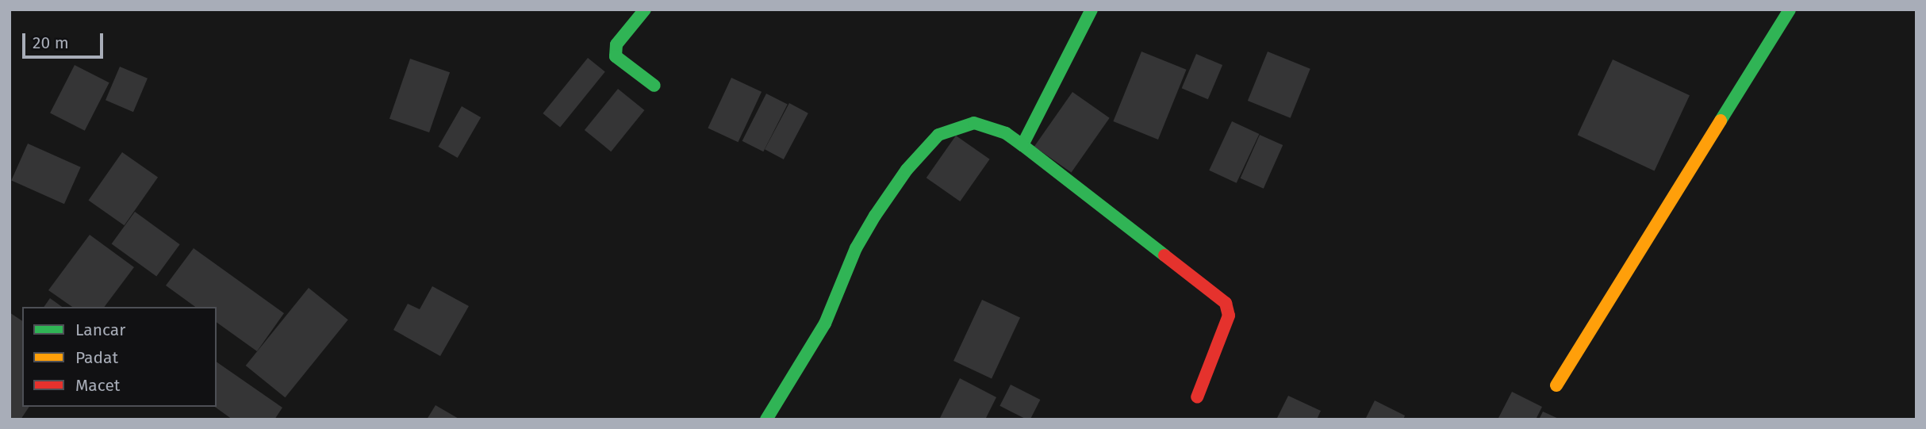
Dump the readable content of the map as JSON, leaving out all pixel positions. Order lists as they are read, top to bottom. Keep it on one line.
{"legend":["Lancar","Padat","Macet"],"scale_bar":"20 m"}
